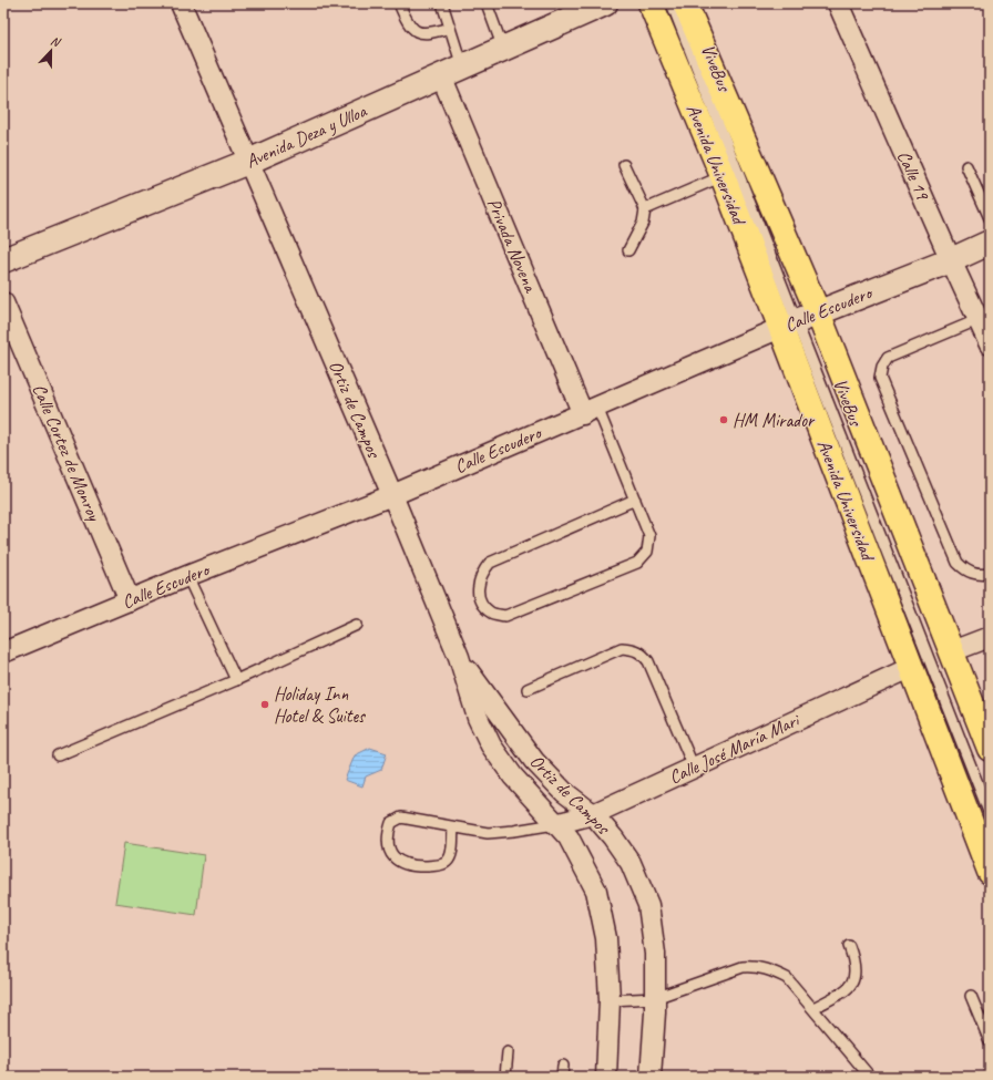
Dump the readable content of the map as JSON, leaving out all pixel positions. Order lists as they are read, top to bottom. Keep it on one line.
{"streets":{"main road":["Avenida Deza y Ulloa","Avenida Universidad","Calle Escudero"],"street":["Calle 19","Privada Novena","Ortiz de Campos","Calle Cortez de Monroy","Calle José María Mari"],"lane":["ViveBus"]},"crossings":[["ViveBus","Avenida Universidad"],["ViveBus","Calle Escudero"],["Avenida Deza y Ulloa","Privada Novena"],["Avenida Deza y Ulloa","Ortiz de Campos"],["Avenida Universidad","Calle Escudero"],["Avenida Universidad","Calle José María Mari"],["Calle 19","Calle Escudero"],["Privada Novena","Calle Escudero"],["Calle Escudero","Ortiz de Campos"],["Calle Escudero","Calle Cortez de Monroy"],["Ortiz de Campos","Calle José María Mari"]],"places":["HM Mirador","Holiday Inn Hotel & Suites"],"north":"top"}
